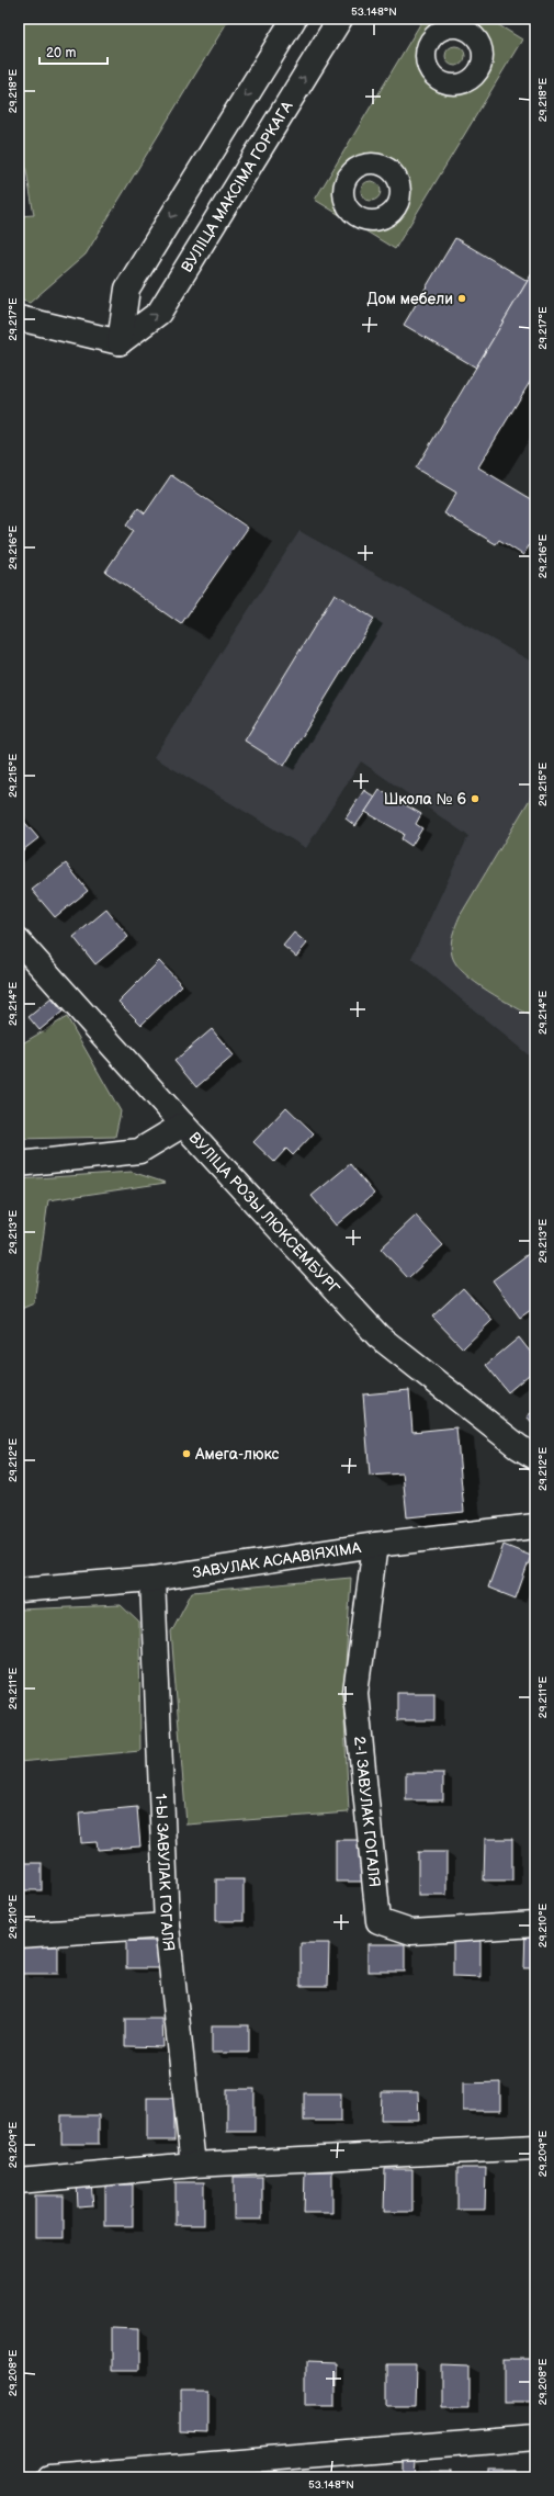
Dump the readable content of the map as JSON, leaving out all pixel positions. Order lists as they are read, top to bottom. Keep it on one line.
{"streets":{"street":["ВУЛІЦА МАКСІМА ГОРКАГА","ВУЛІЦА РОЗЫ ЛЮКСЕМБУРГ","ЗАВУЛАК АСААВІЯХІМА","2-І ЗАВУЛАК ГОГАЛЯ","1-Ы ЗАВУЛАК ГОГАЛЯ"]},"crossings":[["ЗАВУЛАК АСААВІЯХІМА","2-І ЗАВУЛАК ГОГАЛЯ"],["ЗАВУЛАК АСААВІЯХІМА","1-Ы ЗАВУЛАК ГОГАЛЯ"]],"places":["Дом мебели","Школа № 6","Амега-люкс"],"scale_bar":"20 m","coordinates":["53.148°N","29.218°E","29.217°E","29.216°E","29.215°E","29.214°E","29.213°E","29.212°E","29.211°E","29.210°E","29.209°E","29.208°E"]}
